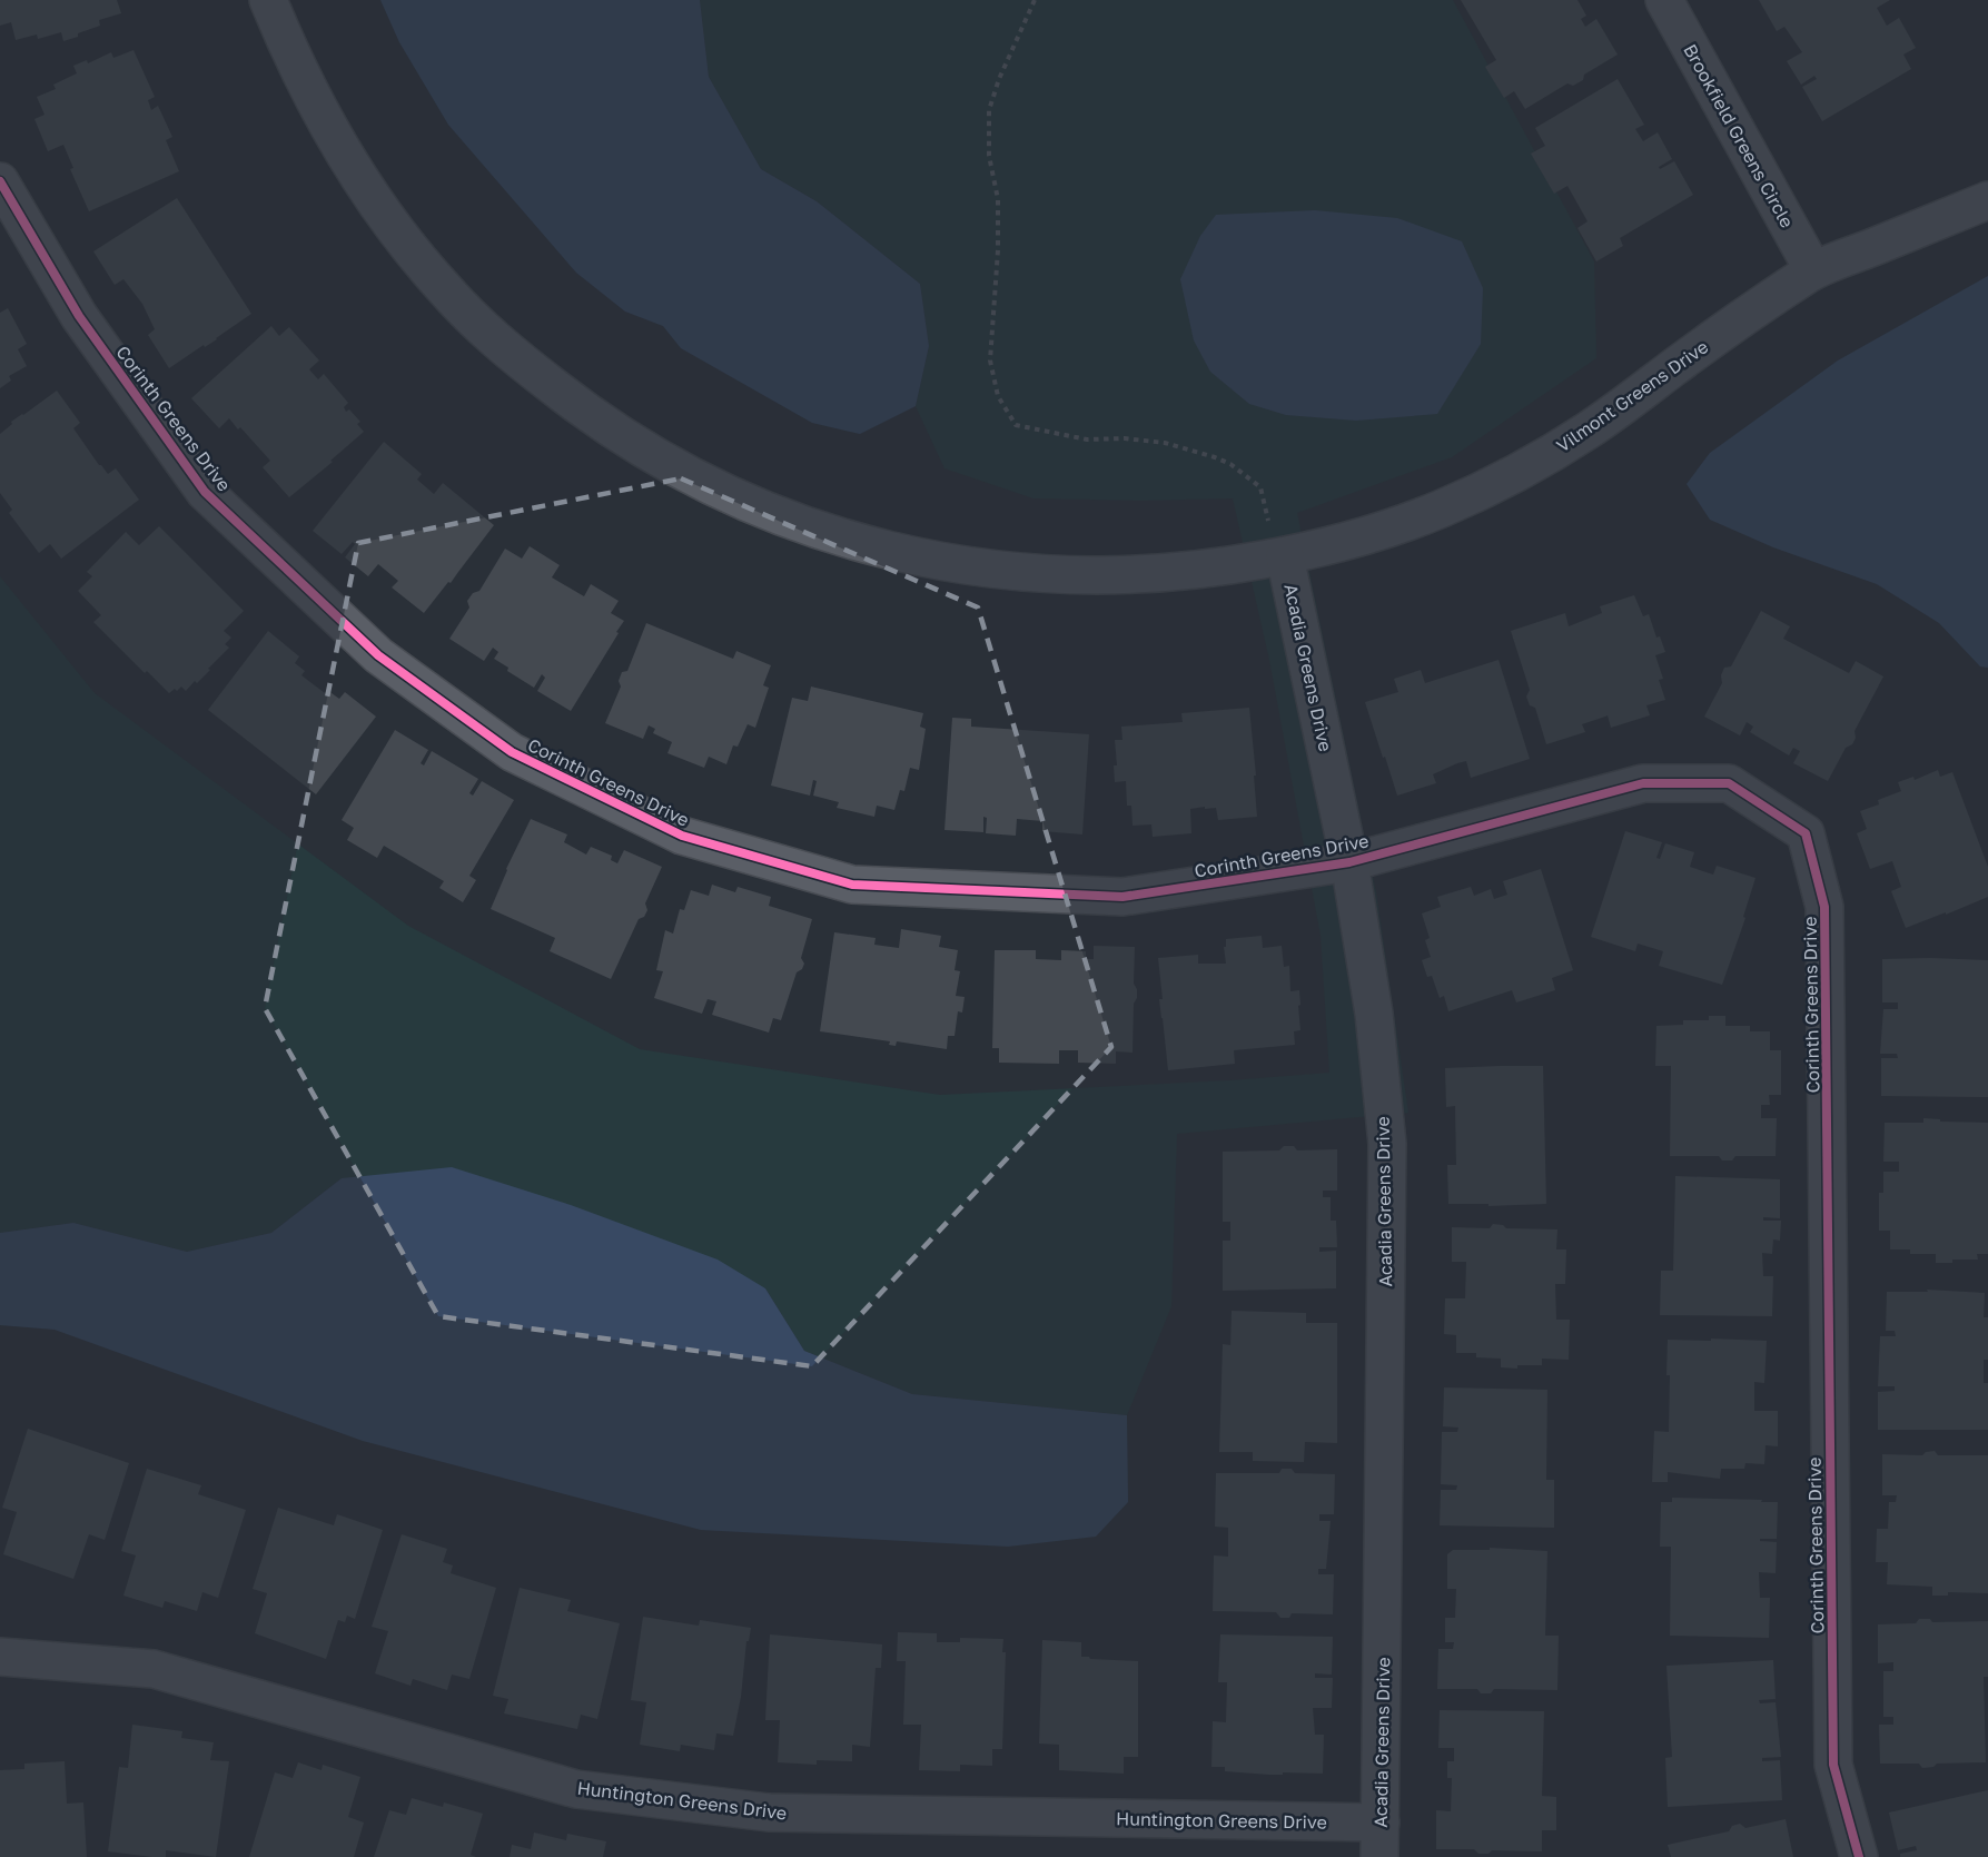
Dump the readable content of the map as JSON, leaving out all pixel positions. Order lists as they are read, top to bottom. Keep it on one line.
{"streets":{"street":["Brookfield Greens Circle","Vilmont Greens Drive","Corinth Greens Drive","Acadia Greens Drive","Huntington Greens Drive"]},"crossings":[["Brookfield Greens Circle","Vilmont Greens Drive"],["Vilmont Greens Drive","Acadia Greens Drive"],["Corinth Greens Drive","Acadia Greens Drive"],["Acadia Greens Drive","Huntington Greens Drive"]]}
